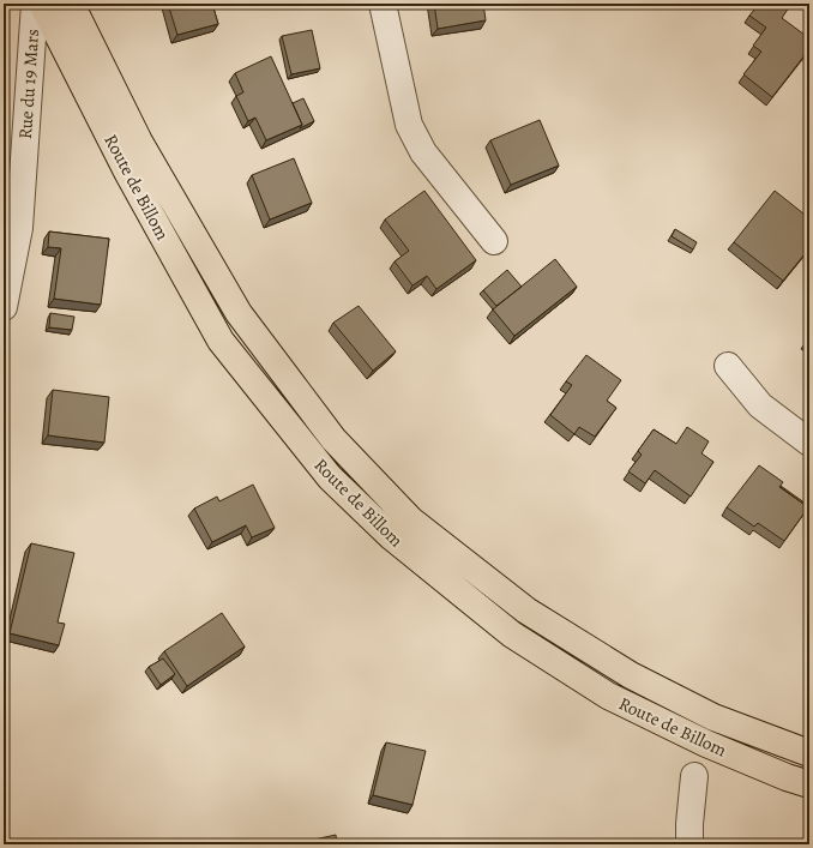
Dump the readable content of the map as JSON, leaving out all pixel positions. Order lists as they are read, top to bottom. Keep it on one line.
{"streets":{"main road":["Route de Billom"],"street":["Rue du 19 Mars"]}}
